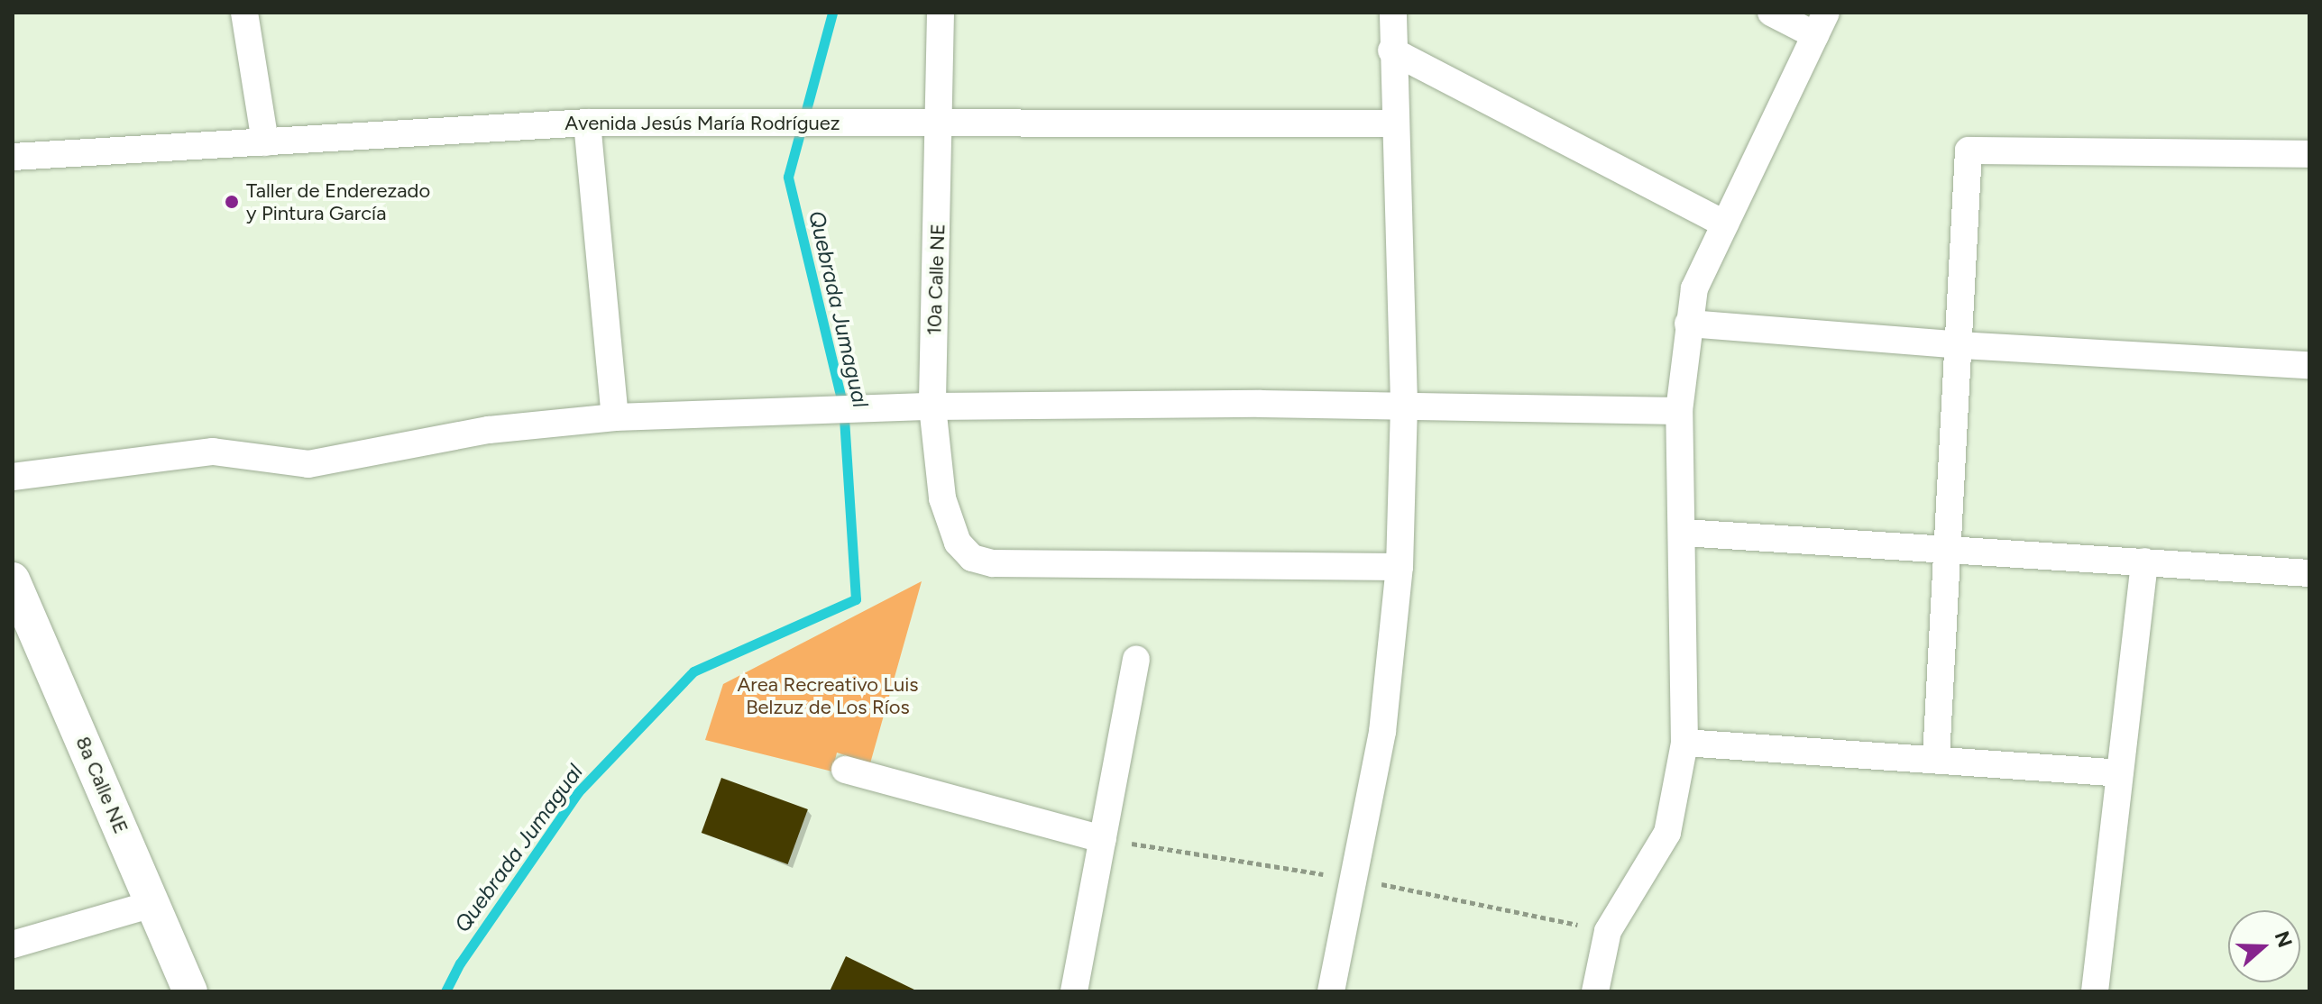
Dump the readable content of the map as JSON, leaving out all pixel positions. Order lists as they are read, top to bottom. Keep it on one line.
{"streets":{"street":["Avenida Jesús María Rodríguez","10a Calle NE","8a Calle NE"]},"crossings":[["Avenida Jesús María Rodríguez","10a Calle NE"]],"water":["Quebrada Jumagual"],"parks":["Area Recreativo Luis Belzuz de Los Ríos"],"places":["Taller de Enderezado y Pintura García"],"north":"right"}
